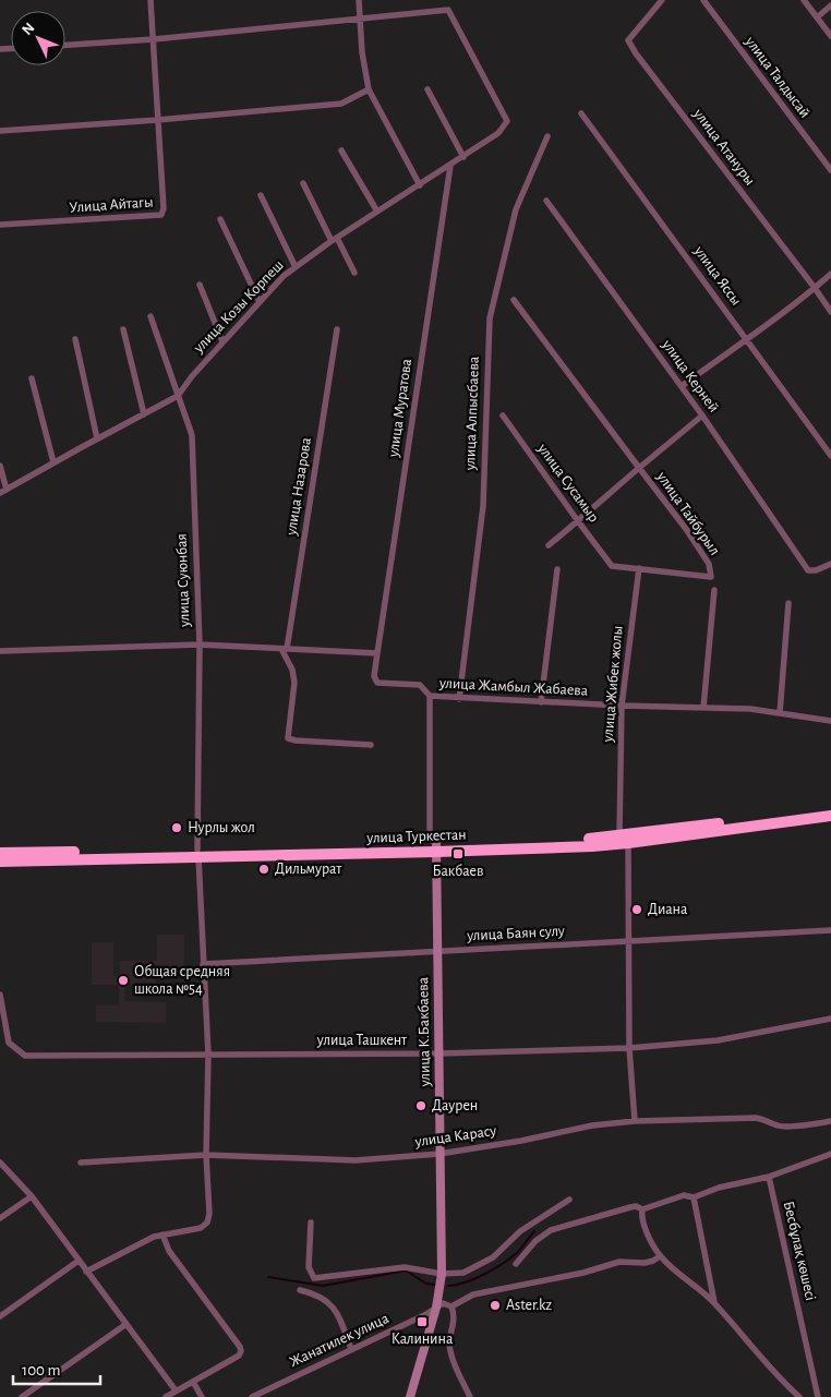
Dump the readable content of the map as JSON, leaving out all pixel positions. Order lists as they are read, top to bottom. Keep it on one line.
{"streets":{"highway":["улица Туркестан"],"street":["улица Талдысай","улица Атануры","Улица Айтагы","улица Яссы","улица Козы Корпеш","улица Керней","улица Муратова","улица Алпысбаева","улица Сусамыр","улица Назарова","улица Тайбурыл","улица Суюнбая","улица Жибек жолы","улица Жамбыл Жабаева","улица Баян сулу","улица К.Бакбаева","улица Ташкент","улица Карасу","Бесбұлақ көшесі","Жанатилек улица"]},"crossings":[["улица Козы Корпеш","улица Муратова"],["улица Козы Корпеш","улица Суюнбая"],["улица Муратова","улица Жамбыл Жабаева"],["улица Алпысбаева","улица Жамбыл Жабаева"],["улица Сусамыр","улица Тайбурыл"],["улица Сусамыр","улица Жибек жолы"],["улица Тайбурыл","улица Жибек жолы"],["улица Суюнбая","улица Туркестан"],["улица Суюнбая","улица Баян сулу"],["улица Суюнбая","улица Ташкент"],["улица Суюнбая","улица Карасу"],["улица Жибек жолы","улица Жамбыл Жабаева"],["улица Жибек жолы","улица Туркестан"],["улица Жибек жолы","улица Баян сулу"],["улица Жибек жолы","улица Ташкент"],["улица Жибек жолы","улица Карасу"],["улица Жамбыл Жабаева","улица К.Бакбаева"],["улица Туркестан","улица К.Бакбаева"],["улица Баян сулу","улица К.Бакбаева"],["улица К.Бакбаева","улица Ташкент"],["улица К.Бакбаева","улица Карасу"],["улица К.Бакбаева","Жанатилек улица"]],"places":{"other":["Нурлы жол","Дильмурат","Диана","Общая средняя школа №54","Даурен","Aster.kz"],"transit":["Бакбаев","Калинина"]},"scale_bar":"100 m","north":"top left"}
